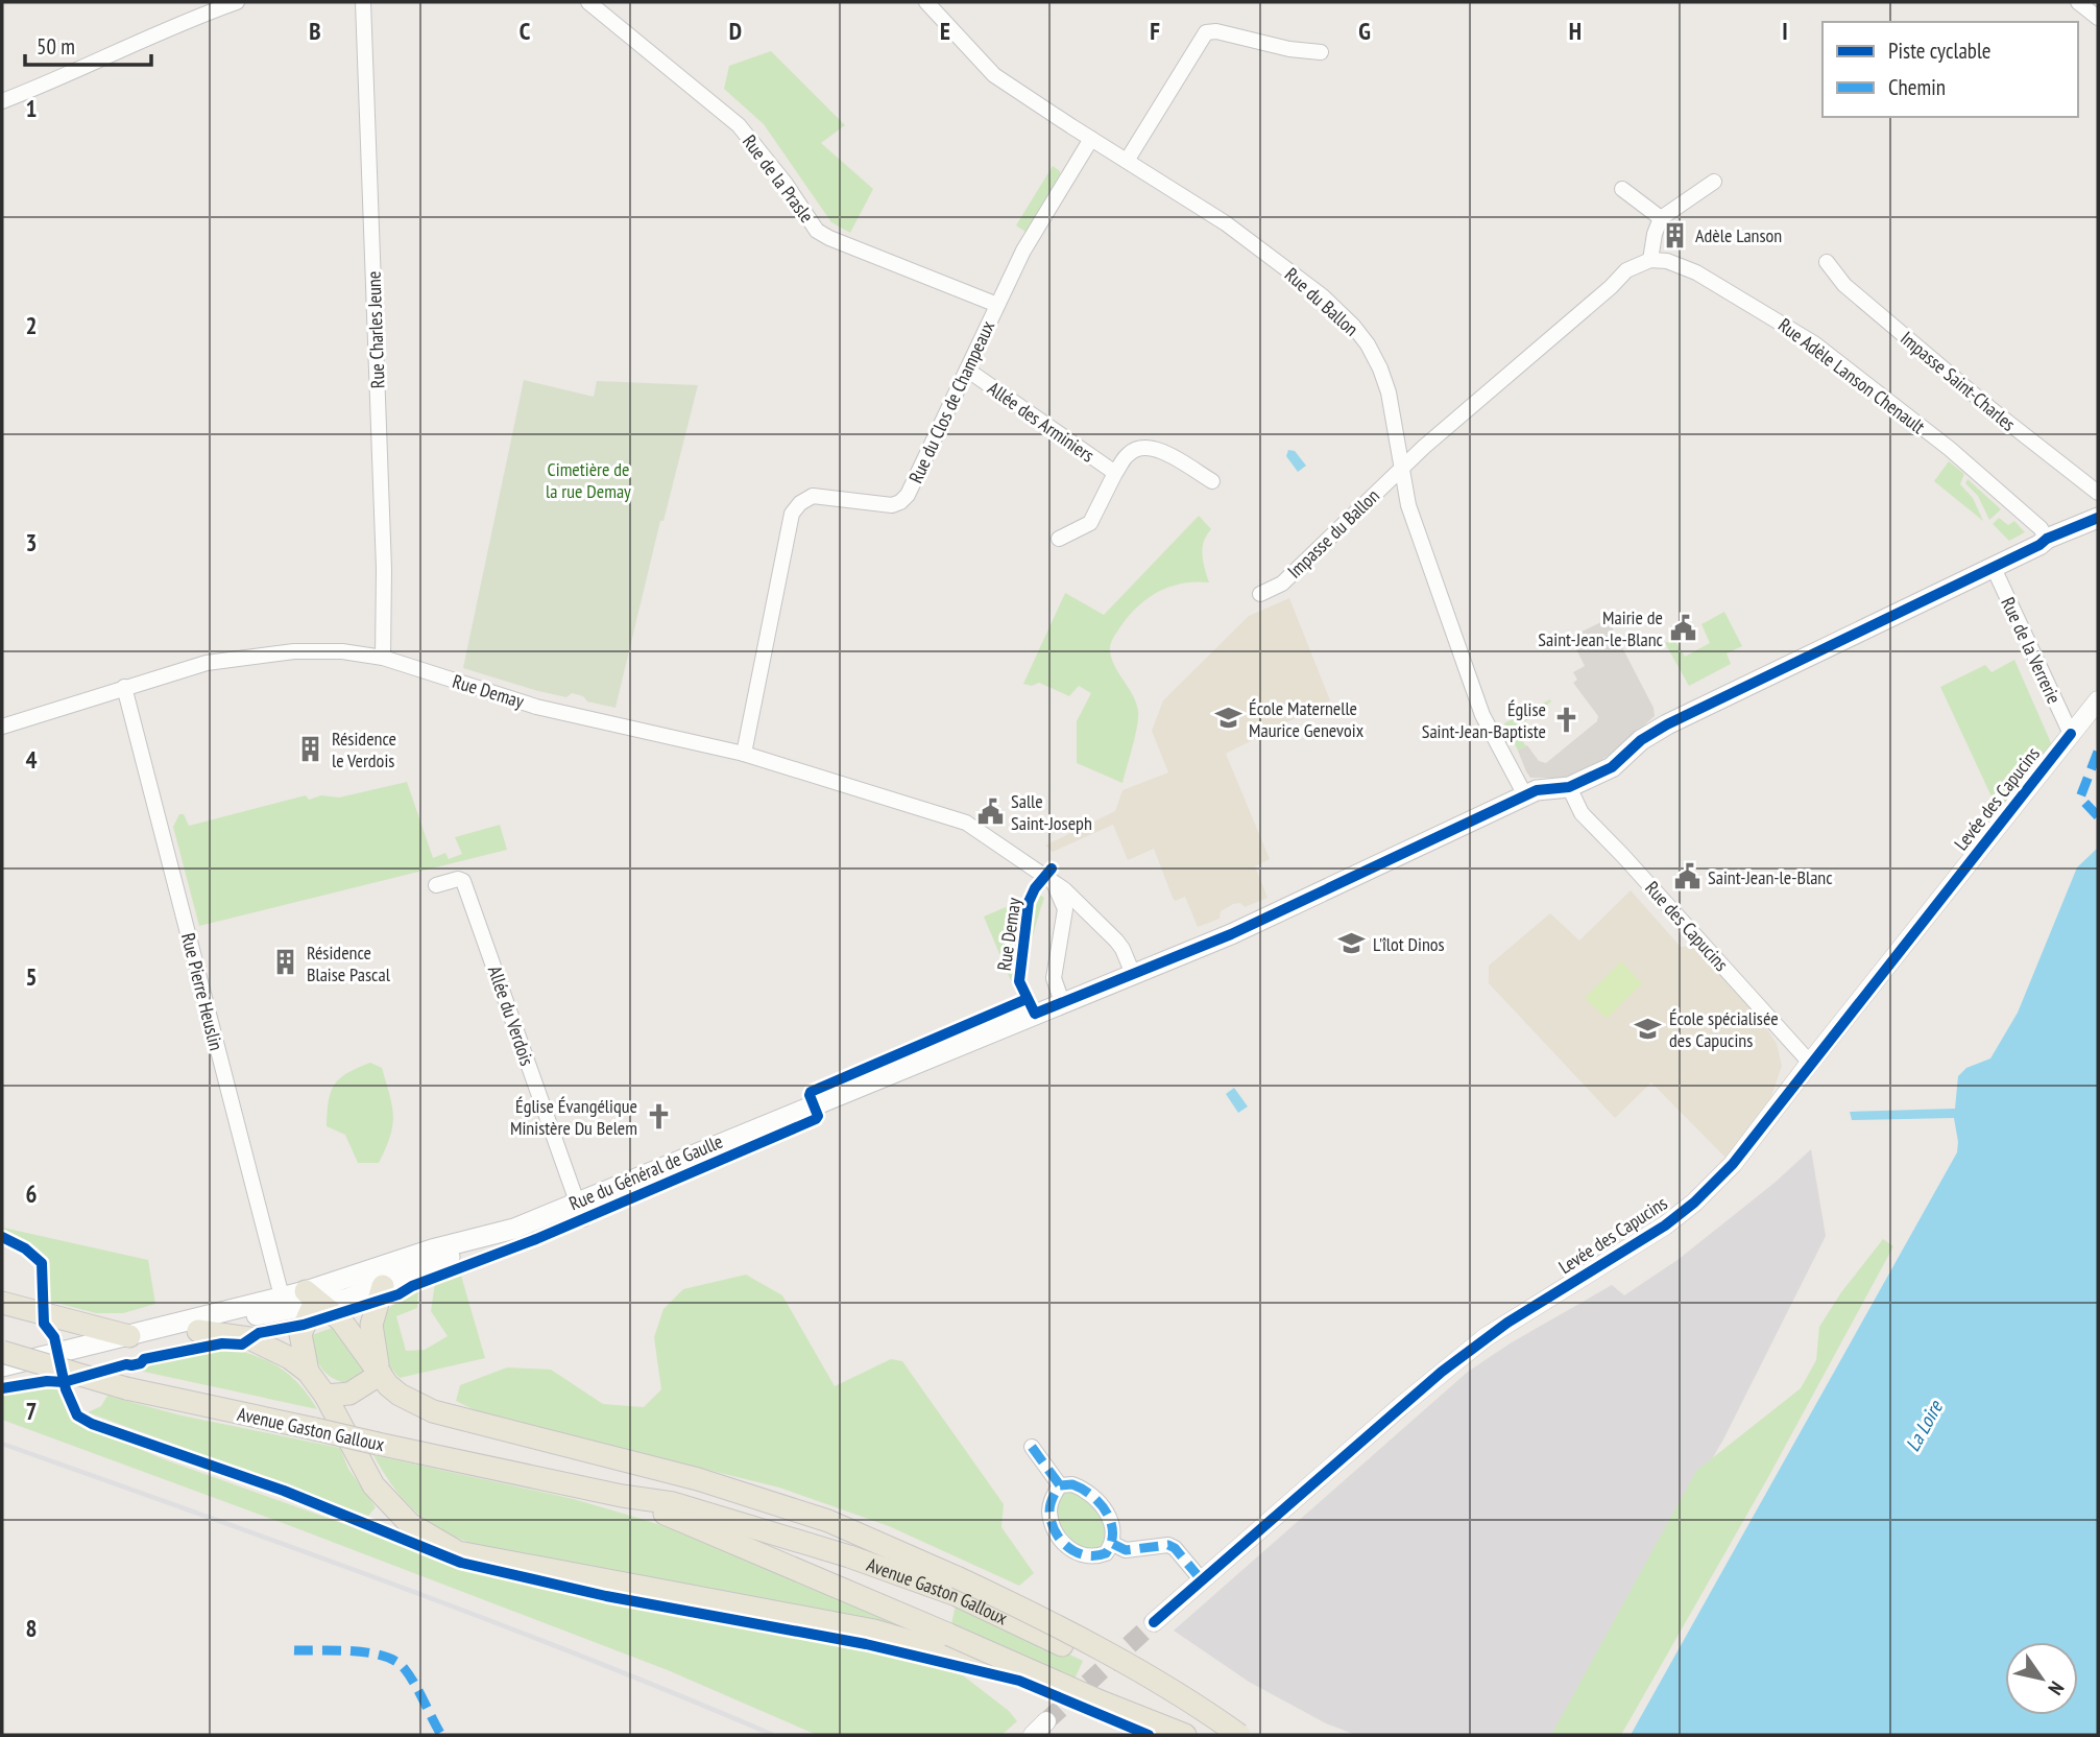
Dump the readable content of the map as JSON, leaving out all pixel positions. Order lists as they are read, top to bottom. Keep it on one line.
{"streets":{"main road":["Avenue Gaston Galloux"],"street":["Rue de la Prasle","Rue du Ballon","Rue Charles Jeune","Rue Adèle Lanson Chenault","Impasse Saint-Charles","Rue du Clos de Champeaux","Allée des Arminiers","Impasse du Ballon","Rue de la Verrerie","Rue Demay","Levée des Capucins","Rue des Capucins","Rue Pierre Heuslin","Allée du Verdois"],"cycle path":["Rue du Général de Gaulle"]},"crossings":[["Rue de la Prasle","Rue du Clos de Champeaux"],["Rue du Ballon","Rue du Clos de Champeaux"],["Rue du Ballon","Impasse du Ballon"],["Rue Charles Jeune","Rue Demay"],["Rue du Clos de Champeaux","Allée des Arminiers"],["Rue du Clos de Champeaux","Rue Demay"],["Rue de la Verrerie","Levée des Capucins"],["Rue Demay","Rue Pierre Heuslin"],["Levée des Capucins","Rue des Capucins"]],"water":["La Loire"],"parks":["Cimetière de la rue Demay"],"places":{"building":["Adèle Lanson","Résidence le Verdois","Résidence Blaise Pascal"],"public building":["Mairie de Saint-Jean-le-Blanc","Salle Saint-Joseph","Saint-Jean-le-Blanc"],"school or university":["École Maternelle Maurice Genevoix","L'îlot Dinos","École spécialisée des Capucins"],"church":["Église Saint-Jean-Baptiste","Église Évangélique Ministère Du Belem"]},"legend":["Piste cyclable","Chemin"],"scale_bar":"50 m","north":"bottom right","grid":{"columns":["B","C","D","E","F","G","H","I"],"rows":["1","2","3","4","5","6","7","8"]}}
